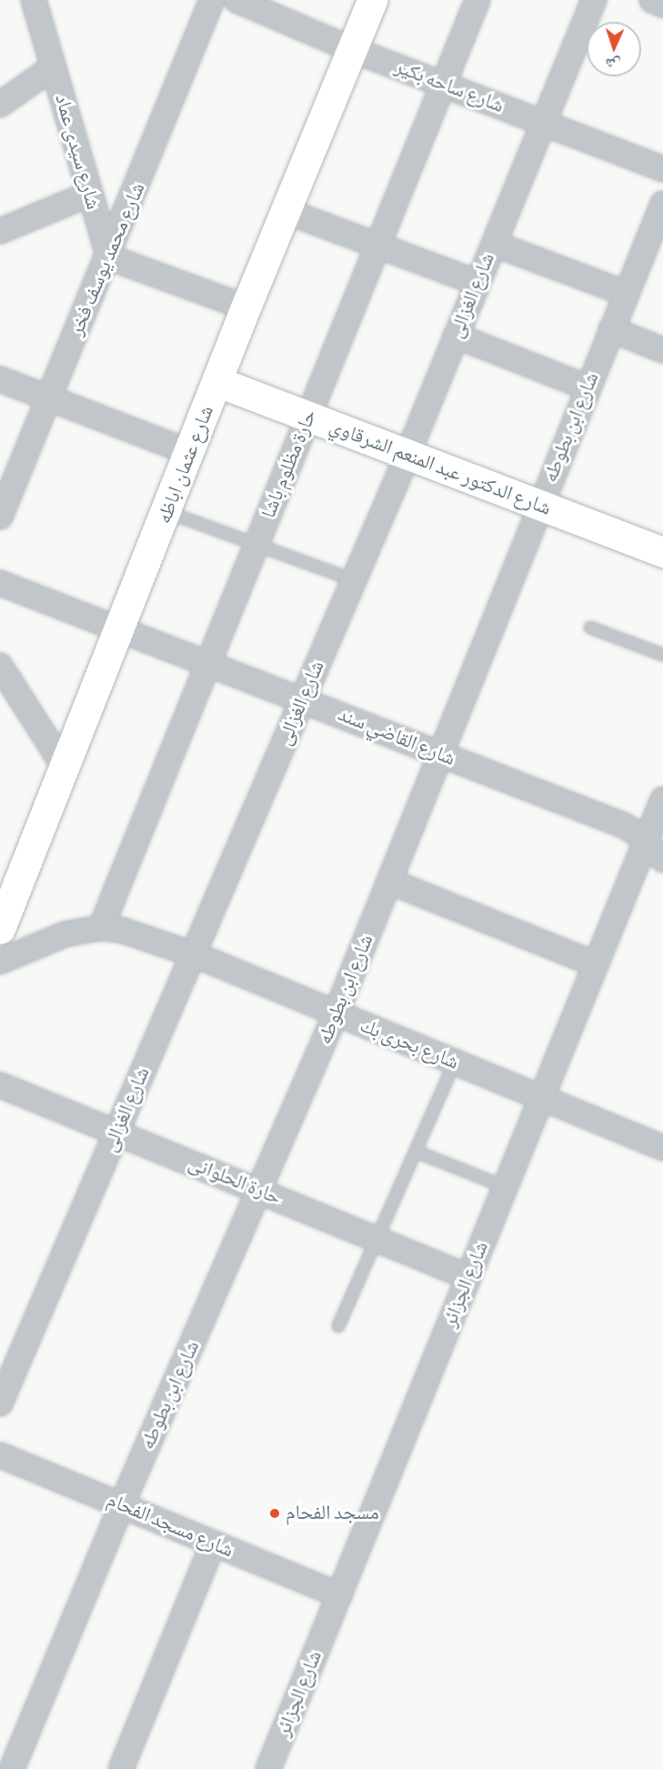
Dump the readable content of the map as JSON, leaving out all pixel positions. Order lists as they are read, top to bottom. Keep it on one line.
{"streets":{"main road":["شارع عثمان اباظه","شارع الدكتور عبد المنعم الشرقاوي"],"street":["شارع ساحه بكير","شارع سيدى عماد","شارع محمد يوسف فخر","شارع الغزالى","شارع ابن بطوطه","حارة مظلوم باشا","شارع القاضي سند","شارع بحرى بك","حارة الحلوانى","شارع الجزائر","شارع مسجد الفحام"]},"crossings":[["شارع ساحه بكير","شارع الغزالى"],["شارع ساحه بكير","حارة مظلوم باشا"],["شارع ساحه بكير","شارع عثمان اباظه"],["شارع سيدى عماد","شارع محمد يوسف فخر"],["شارع الغزالى","شارع الدكتور عبد المنعم الشرقاوي"],["شارع الغزالى","شارع القاضي سند"],["شارع الغزالى","شارع بحرى بك"],["شارع الغزالى","حارة الحلوانى"],["شارع ابن بطوطه","شارع الدكتور عبد المنعم الشرقاوي"],["شارع ابن بطوطه","شارع القاضي سند"],["شارع ابن بطوطه","شارع بحرى بك"],["شارع ابن بطوطه","حارة الحلوانى"],["شارع ابن بطوطه","شارع مسجد الفحام"],["حارة مظلوم باشا","شارع الدكتور عبد المنعم الشرقاوي"],["حارة مظلوم باشا","شارع القاضي سند"],["حارة مظلوم باشا","شارع بحرى بك"],["شارع عثمان اباظه","شارع الدكتور عبد المنعم الشرقاوي"],["شارع عثمان اباظه","شارع القاضي سند"],["شارع القاضي سند","شارع الجزائر"],["شارع بحرى بك","شارع الجزائر"],["حارة الحلوانى","شارع الجزائر"],["شارع الجزائر","شارع مسجد الفحام"]],"places":["مسجد الفحام"],"north":"bottom"}
